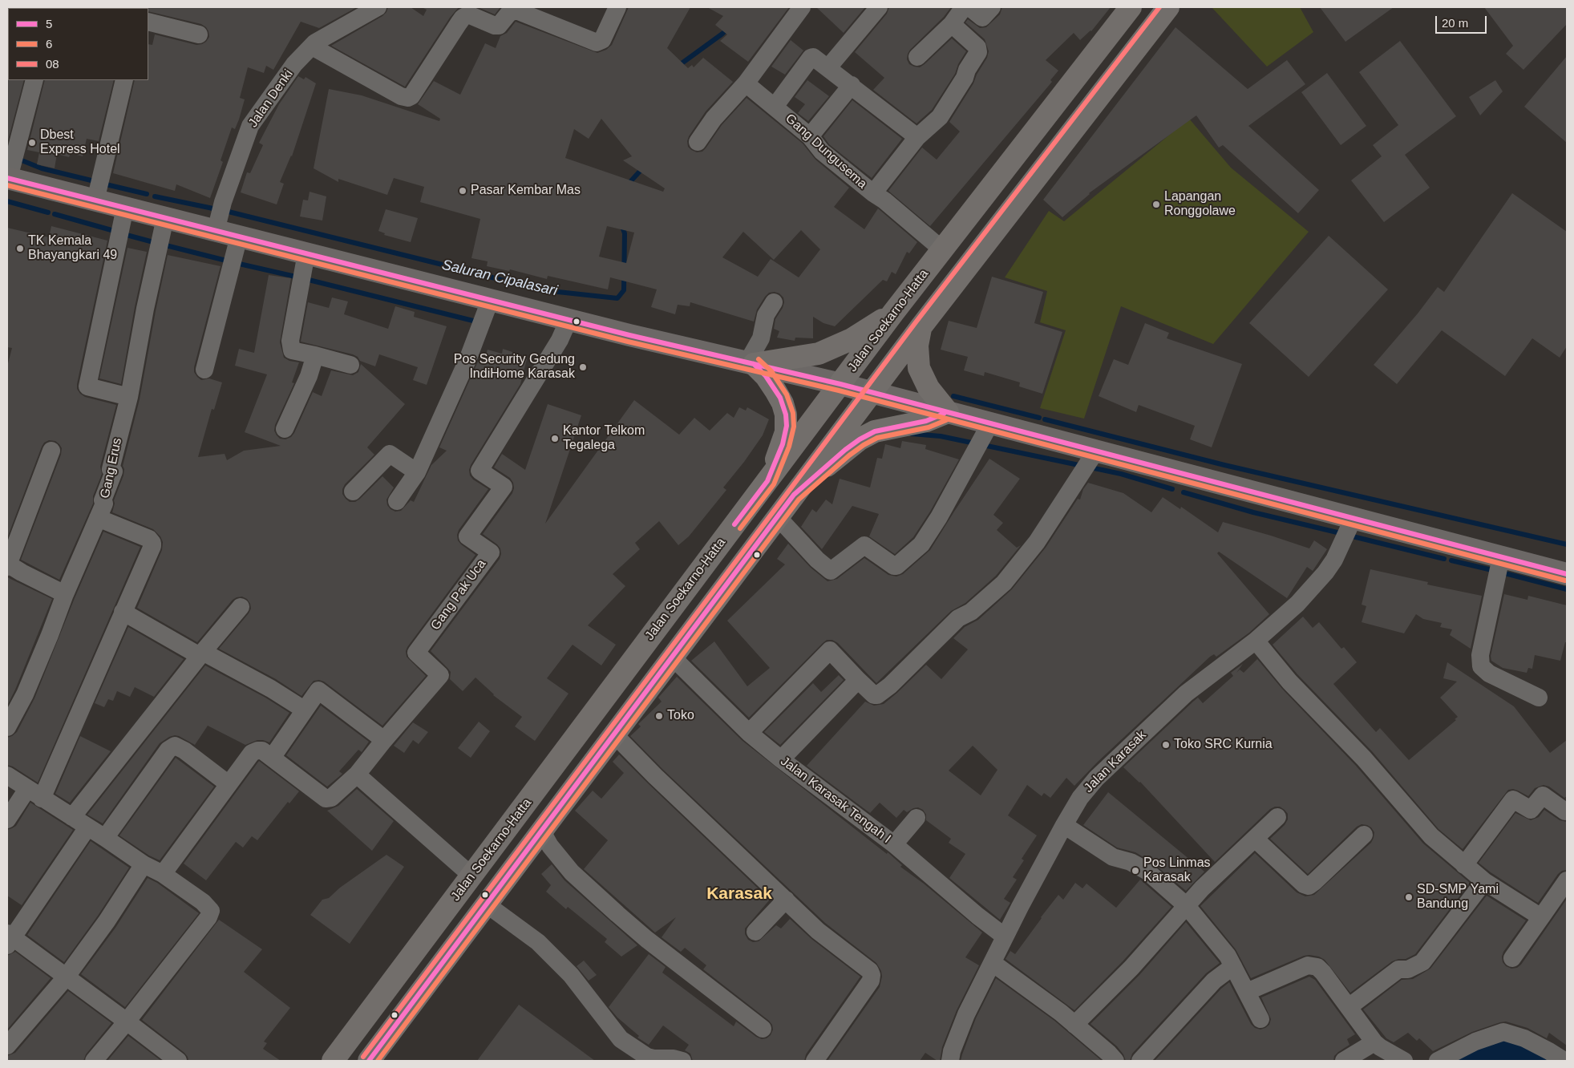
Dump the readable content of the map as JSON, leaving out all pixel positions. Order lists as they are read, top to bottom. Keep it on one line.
{"streets":{"highway":["Jalan Soekarno-Hatta"],"street":["Jalan Denki","Gang Dungusema","Gang Erus","Gang Pak Uca","Jalan Karasak","Jalan Karasak Tengah I"]},"crossings":[["Gang Dungusema","Jalan Soekarno-Hatta"],["Jalan Karasak","Jalan Karasak Tengah I"]],"districts":["Karasak"],"water":["Saluran Cipalasari"],"places":["Dbest Express Hotel","Pasar Kembar Mas","Lapangan Ronggolawe","TK Kemala Bhayangkari 49","Pos Security Gedung IndiHome Karasak","Kantor Telkom Tegalega","Toko","Toko SRC Kurnia","Pos Linmas Karasak","SD-SMP Yami Bandung"],"lines":["transit line 08","transit line 5","transit line 6"],"legend":["5","6","08"],"scale_bar":"20 m"}
